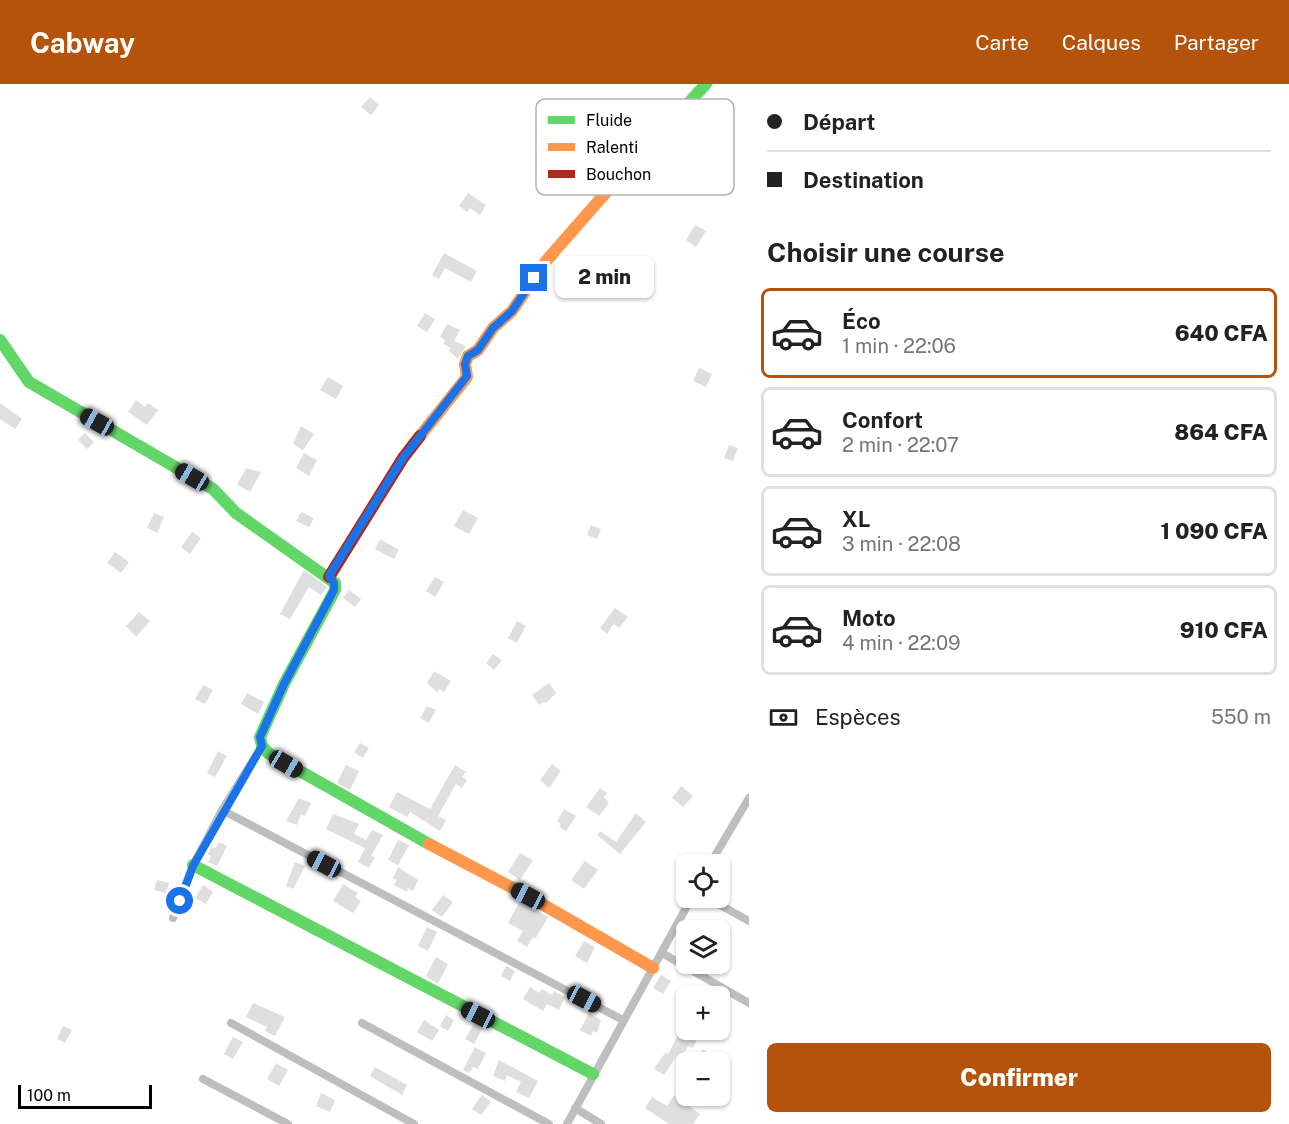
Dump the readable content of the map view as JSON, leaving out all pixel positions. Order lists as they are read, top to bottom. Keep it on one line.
{"legend":["Fluide","Ralenti","Bouchon"],"scale_bar":"100 m","page":{"header":"Cabway","nav":["Carte","Calques","Partager"],"banner":["Départ","Destination"],"heading":"Choisir une course","bubble":"2 min","list":[{"name":"Éco","note":"1 min · 22:06","value":"640 CFA"},{"name":"Confort","note":"2 min · 22:07","value":"864 CFA"},{"name":"XL","note":"3 min · 22:08","value":"1 090 CFA"},{"name":"Moto","note":"4 min · 22:09","value":"910 CFA"}],"pay":["Espèces","550 m"],"map_buttons":["+","−"],"buttons":"Confirmer","scale":"100 m"}}
